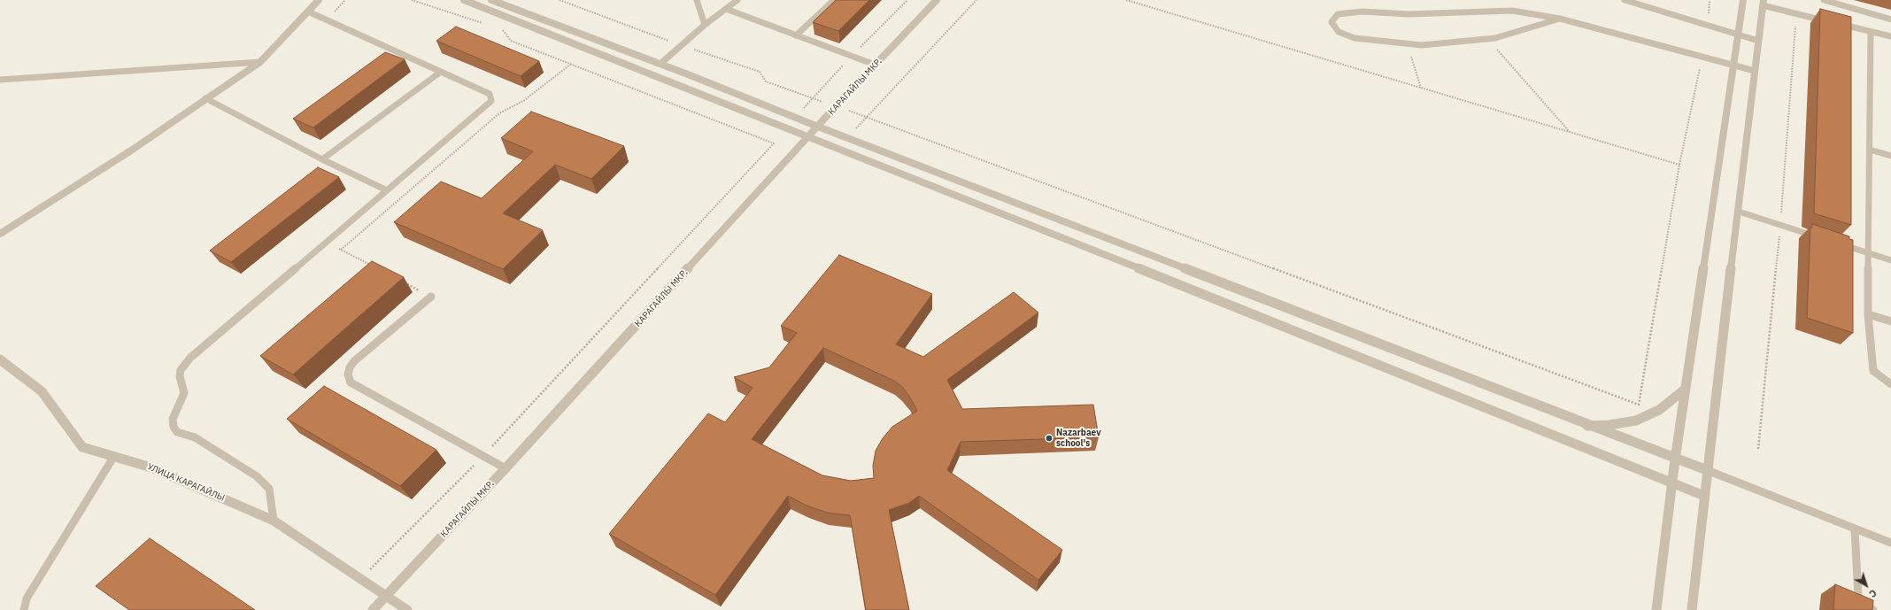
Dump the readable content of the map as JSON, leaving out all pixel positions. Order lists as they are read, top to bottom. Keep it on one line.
{"streets":{"street":["КАРАГАЙЛЫ МКР.","УЛИЦА КАРАГАЙЛЫ"]},"crossings":[["КАРАГАЙЛЫ МКР.","УЛИЦА КАРАГАЙЛЫ"]],"places":["Nazarbaev school's"],"north":"bottom right"}
